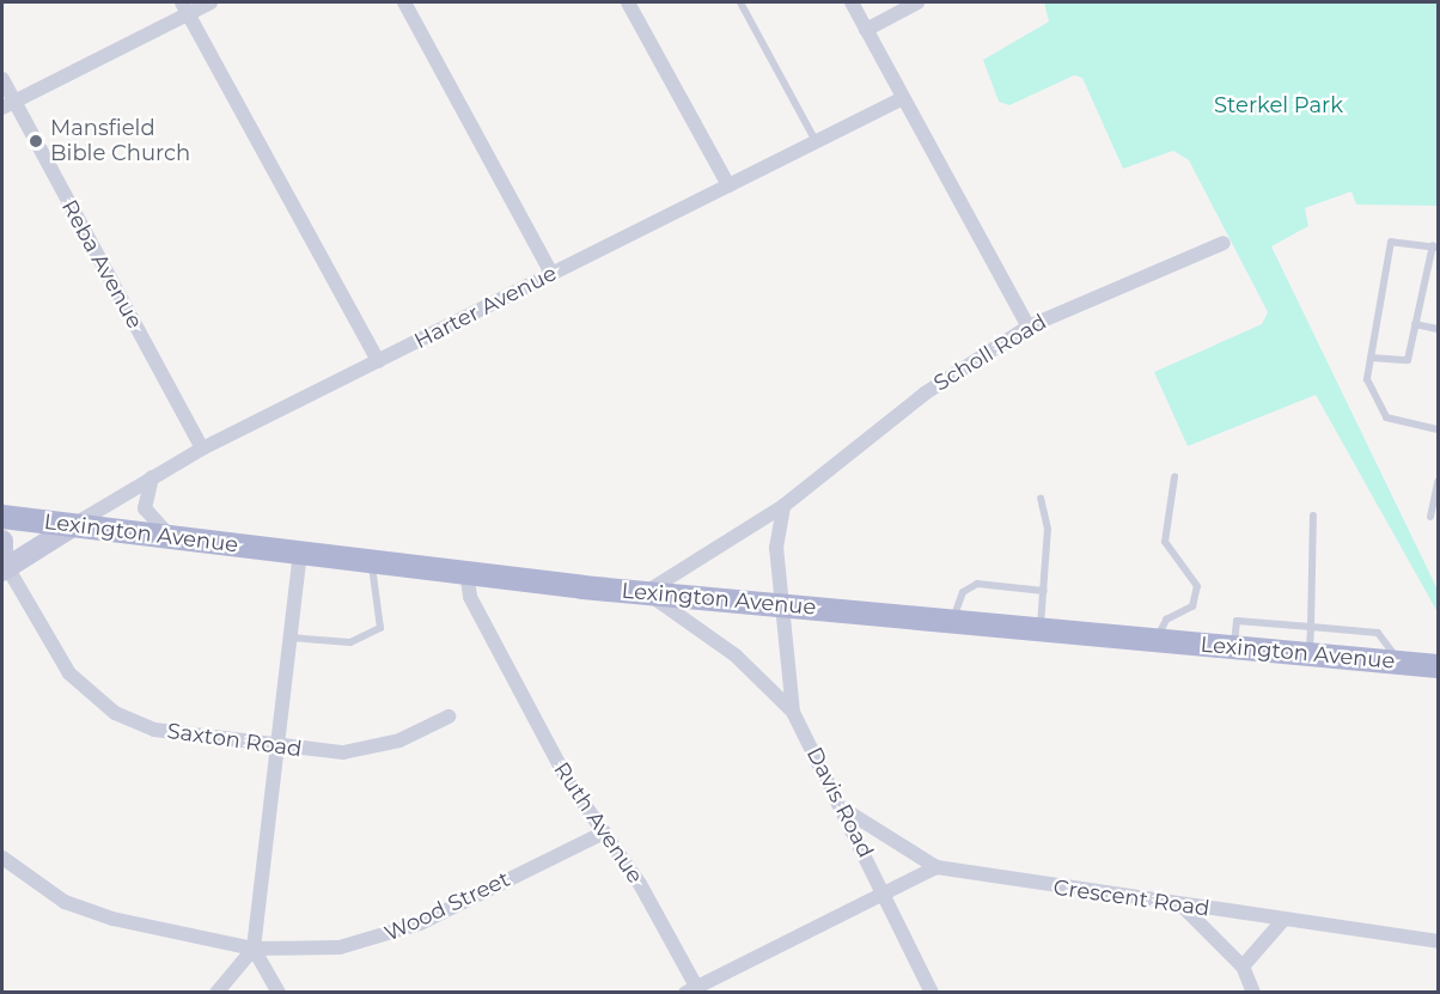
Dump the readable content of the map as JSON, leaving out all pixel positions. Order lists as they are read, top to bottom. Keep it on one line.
{"streets":{"main road":["Lexington Avenue"],"street":["Reba Avenue","Harter Avenue","Scholl Road","Saxton Road","Davis Road","Ruth Avenue","Crescent Road","Wood Street"]},"crossings":[["Reba Avenue","Harter Avenue"],["Harter Avenue","Lexington Avenue"],["Scholl Road","Lexington Avenue"],["Lexington Avenue","Davis Road"],["Lexington Avenue","Ruth Avenue"],["Davis Road","Crescent Road"],["Ruth Avenue","Wood Street"]],"parks":["Sterkel Park"],"places":["Mansfield Bible Church"]}
